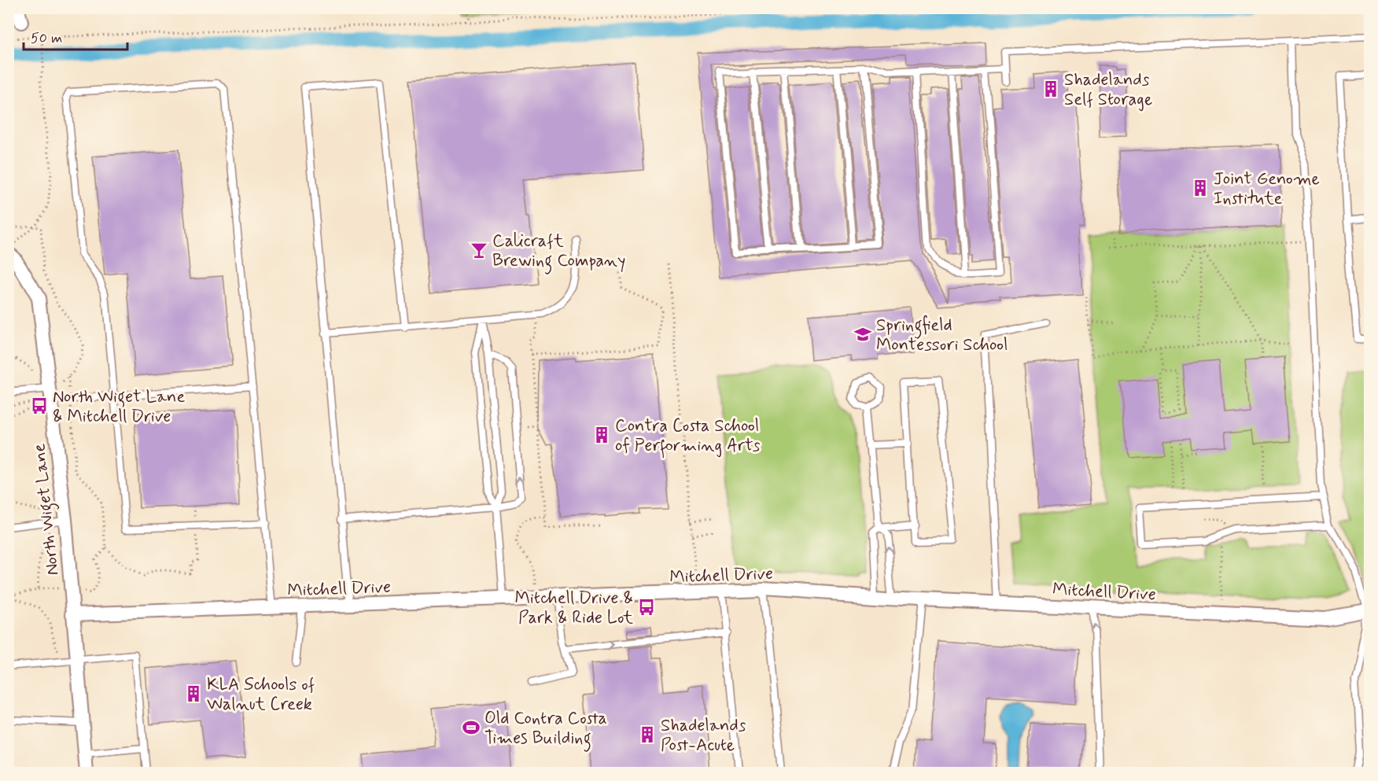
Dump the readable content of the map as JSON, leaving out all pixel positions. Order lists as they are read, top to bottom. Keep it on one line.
{"streets":{"street":["North Wiget Lane","Mitchell Drive"]},"crossings":[["North Wiget Lane","Mitchell Drive"]],"places":{"building":["Shadelands Self Storage","Joint Genome Institute","Contra Costa School of Performing Arts","KLA Schools of Walnut Creek","Shadelands Post-Acute"],"bar":["Calicraft Brewing Company"],"school or university":["Springfield Montessori School"],"bus stop":["North Wiget Lane & Mitchell Drive","Mitchell Drive & Park & Ride Lot"],"sports":["Old Contra Costa Times Building"]},"scale_bar":"50 m"}
